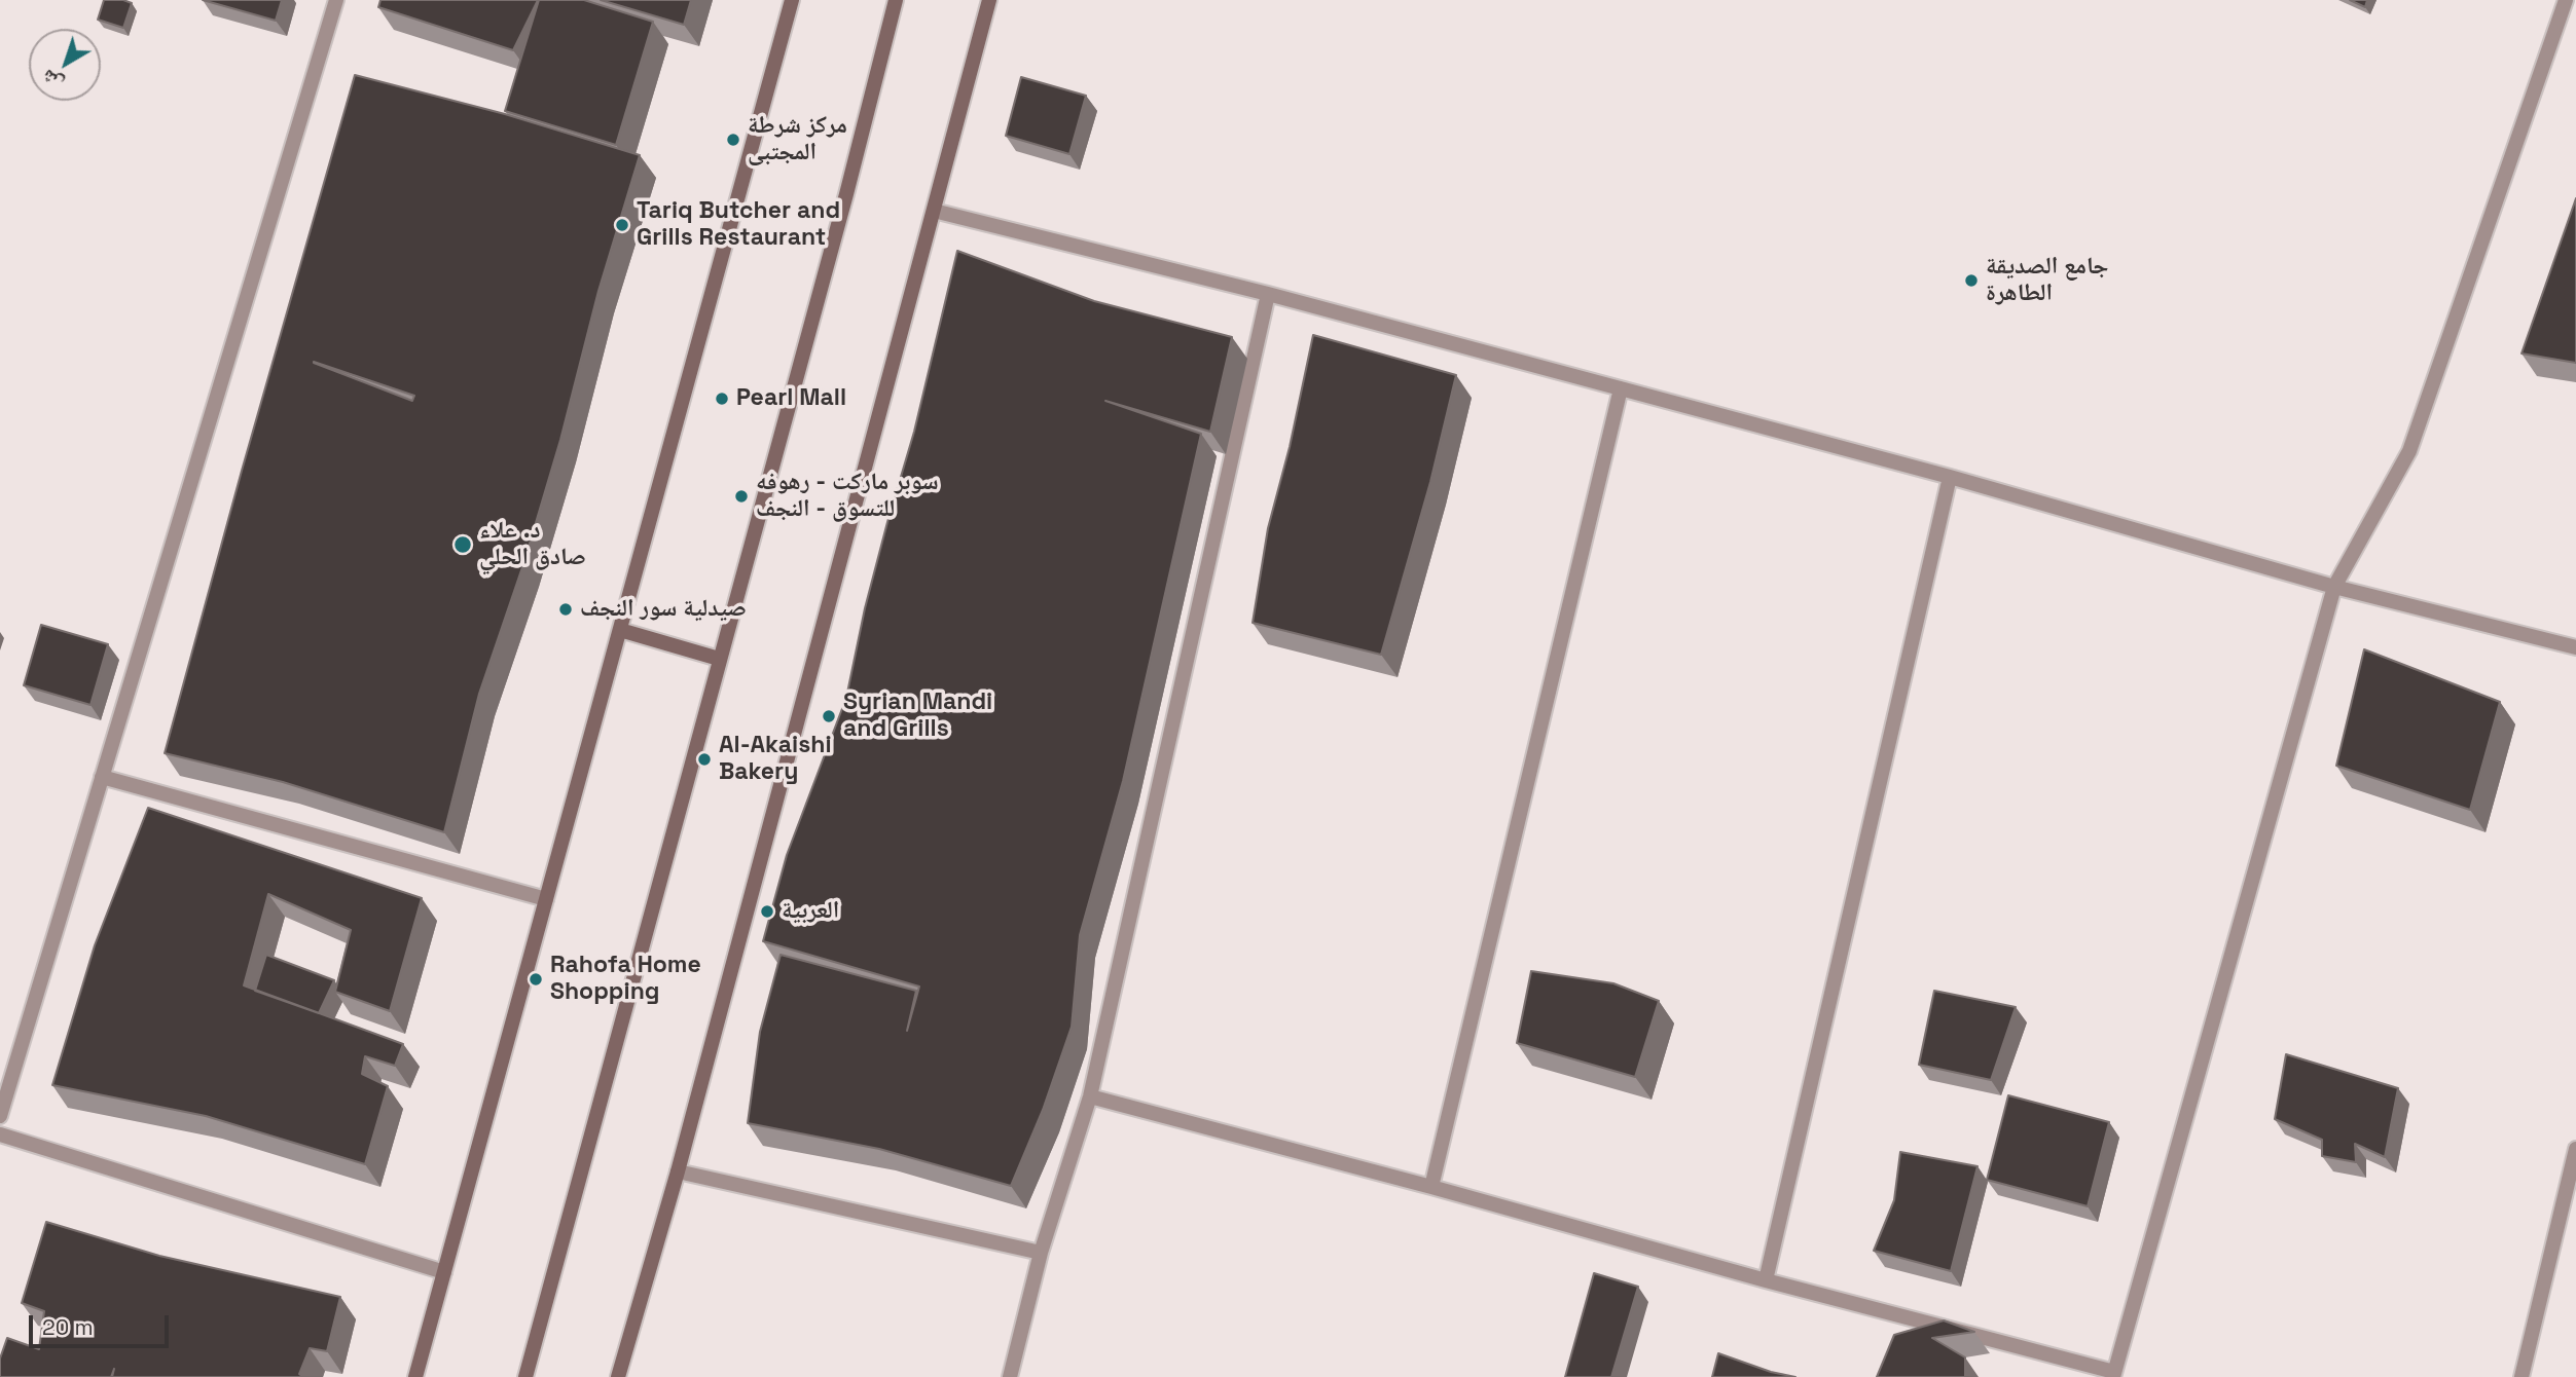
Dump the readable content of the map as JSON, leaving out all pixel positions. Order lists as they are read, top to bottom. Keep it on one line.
{"places":["مركز شرطة المجتبى","Tariq Butcher and Grills Restaurant","جامع الصديقة الطاهرة","Pearl Mall","سوبر ماركت - رهوفه للتسوق - النجف","د. علاء صادق الحلي","صيدلية سور النجف","Syrian Mandi and Grills","Al-Akaishi Bakery","العربية","Rahofa Home Shopping"],"scale_bar":"20 m","north":"bottom left"}
